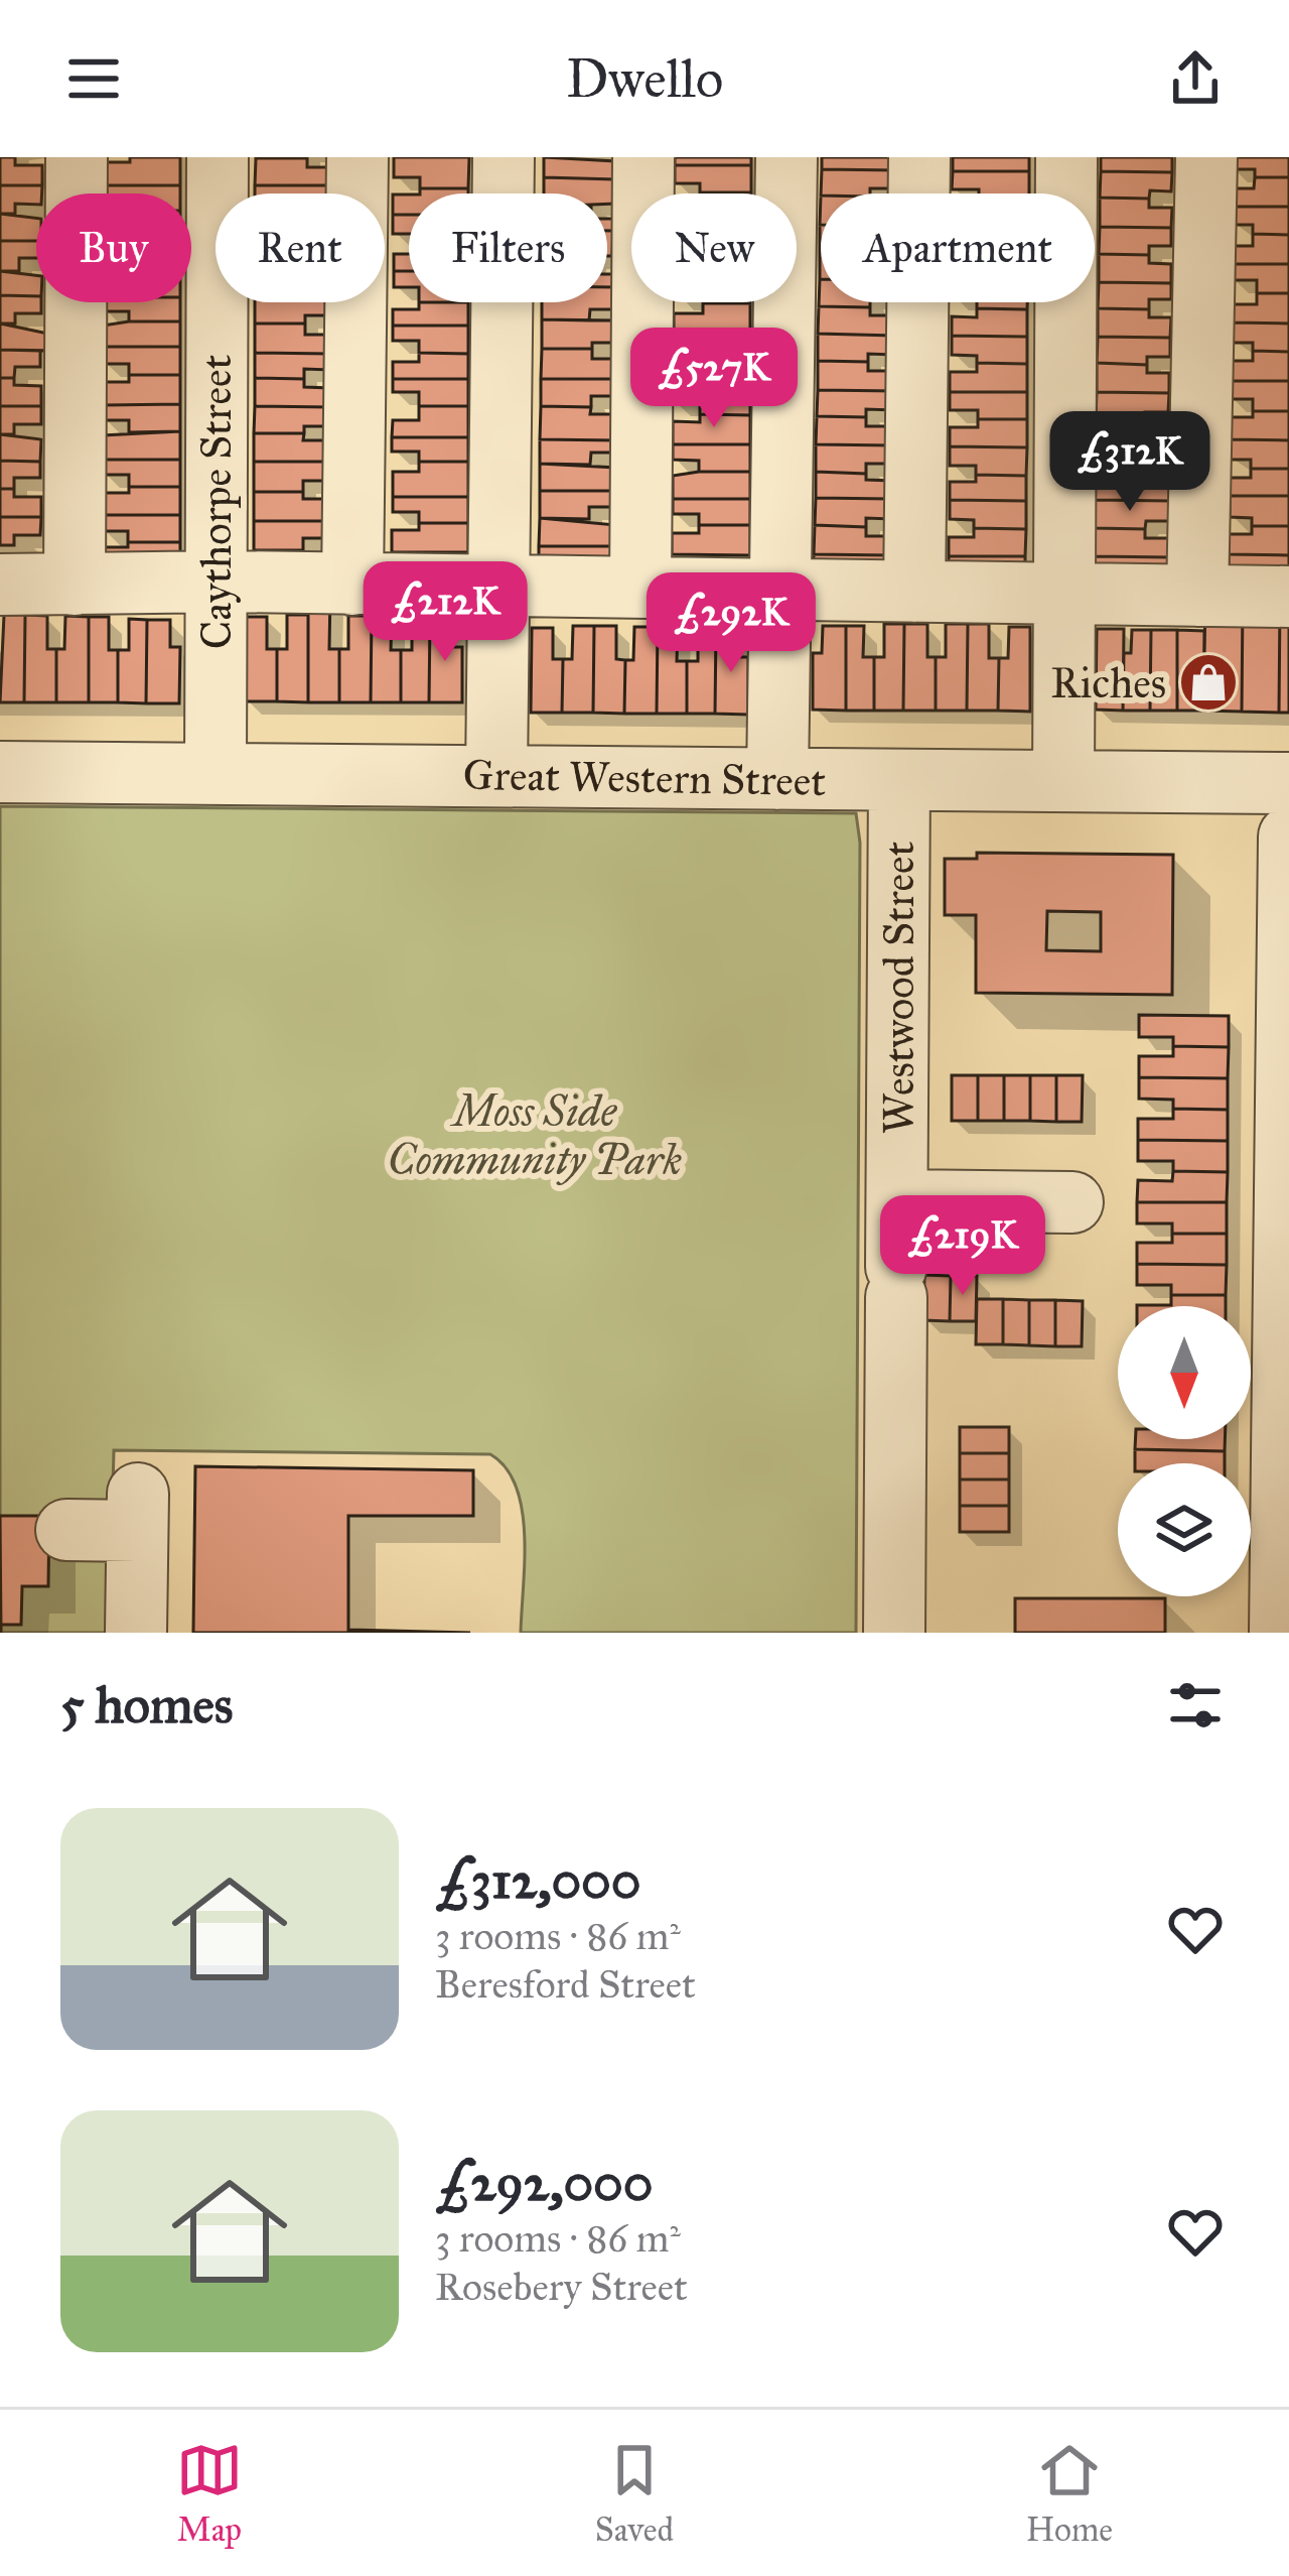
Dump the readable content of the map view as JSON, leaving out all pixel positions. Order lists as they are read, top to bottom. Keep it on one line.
{"streets":{"street":["Caythorpe Street","Great Western Street","Westwood Street"]},"crossings":[["Caythorpe Street","Great Western Street"],["Great Western Street","Westwood Street"]],"parks":["Moss Side Community Park"],"places":{"shop":["Riches"]},"north":"bottom","page":{"header":"Dwello","chip":["Buy","Rent","Filters","New","Apartment"],"price":["£527K","£312K","£212K","£292K","£219K"],"heading":"5 homes","list":[{"name":"£312,000","note":"3 rooms · 86 m² · Beresford Street"},{"name":"£292,000","note":"3 rooms · 86 m² · Rosebery Street"}],"tabs":["Map","Saved","Home"]}}
